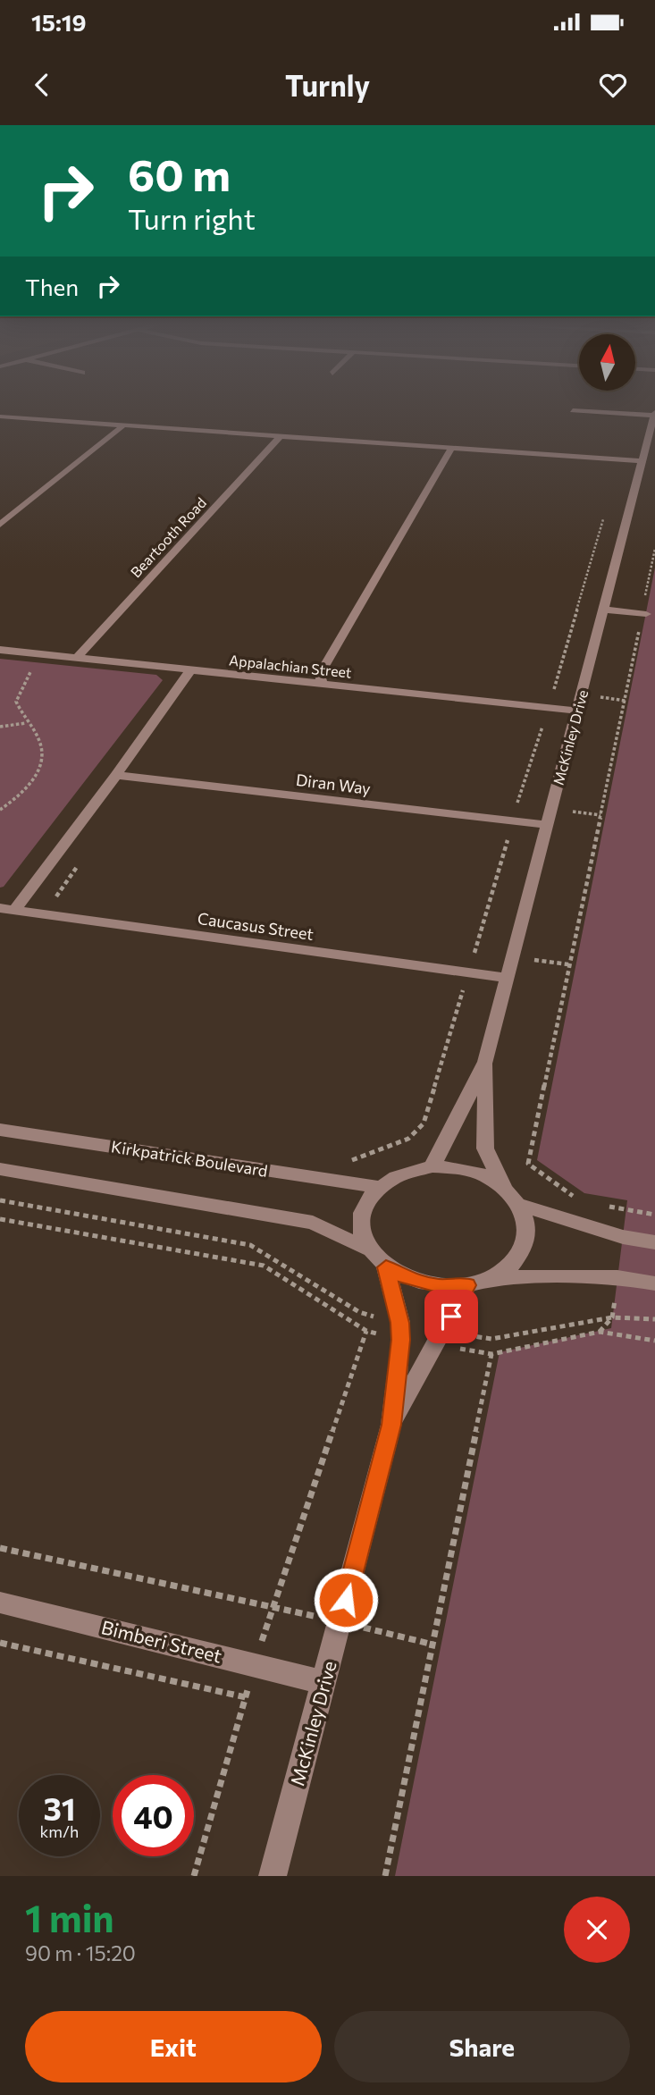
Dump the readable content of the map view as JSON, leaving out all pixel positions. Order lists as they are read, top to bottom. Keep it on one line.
{"streets":{"street":["Beartooth Road","Appalachian Street","McKinley Drive","Diran Way","Caucasus Street","Kirkpatrick Boulevard","Bimberi Street"]},"crossings":[["Beartooth Road","Appalachian Street"],["Appalachian Street","McKinley Drive"],["McKinley Drive","Diran Way"],["McKinley Drive","Caucasus Street"],["McKinley Drive","Kirkpatrick Boulevard"],["McKinley Drive","Bimberi Street"]],"north":"top","page":{"status":"15:19","header":"Turnly","turn":["60 m","Turn right"],"then":"Then","speed":"31 km/h","limit":"40","heading":["1 min","90 m · 15:20"],"buttons":["Exit","Share"]}}
